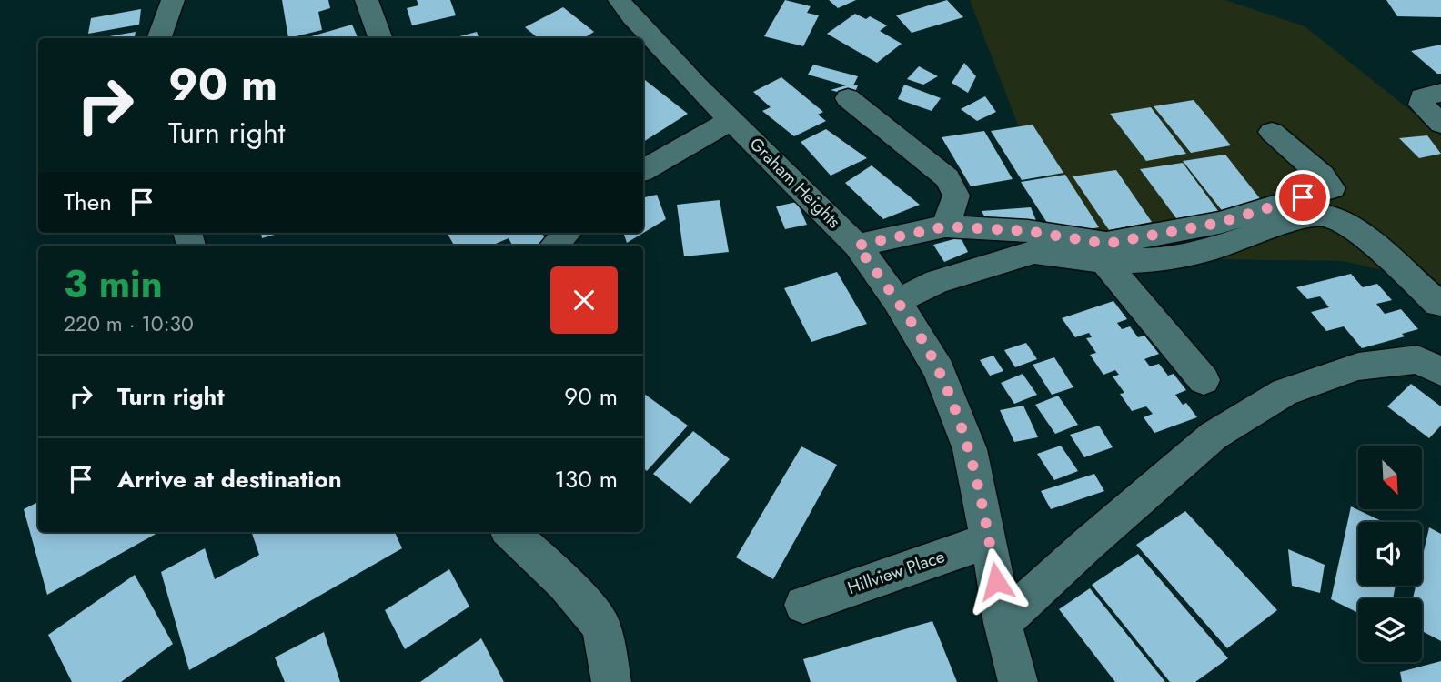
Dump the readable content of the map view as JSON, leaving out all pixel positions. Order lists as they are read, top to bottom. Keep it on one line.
{"streets":{"street":["Graham Heights","Hillview Place"]},"crossings":[["Graham Heights","Hillview Place"]],"north":"bottom right","page":{"turn":["90 m","Turn right"],"then":"Then","heading":["3 min","220 m · 10:30"],"list":[{"name":"Turn right","value":"90 m"},{"name":"Arrive at destination","value":"130 m"}]}}
